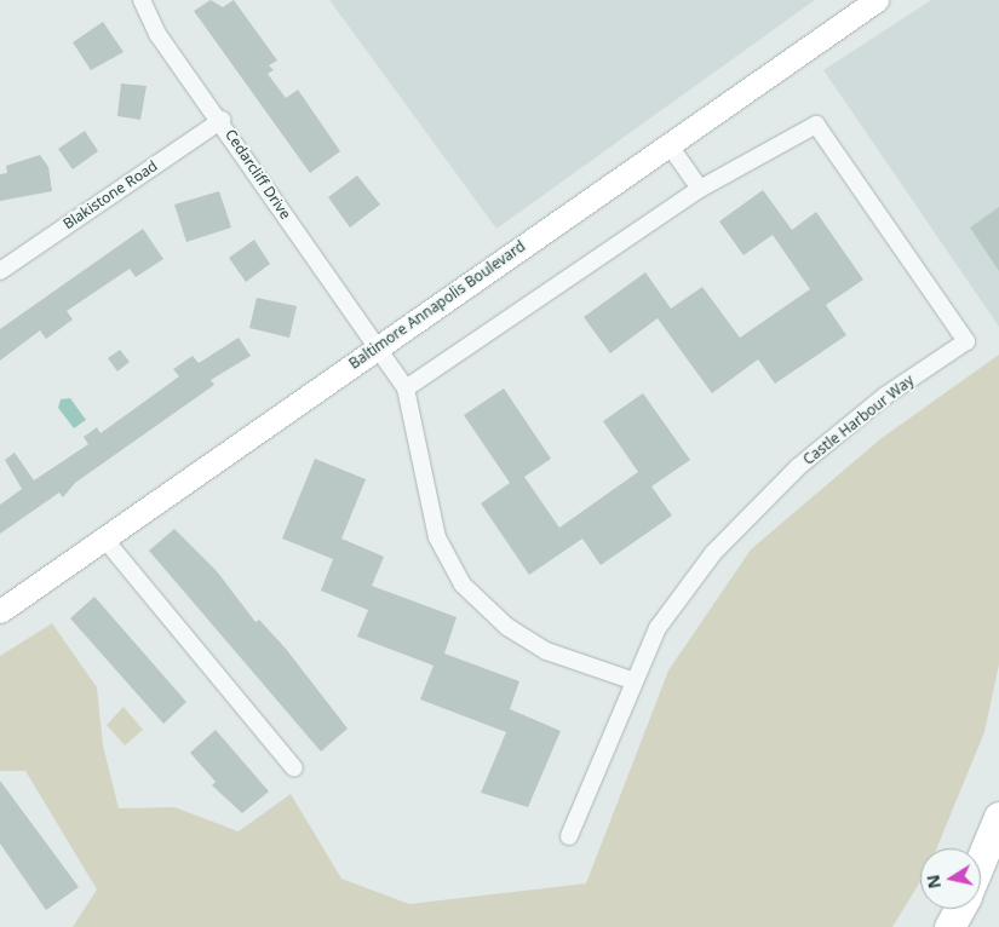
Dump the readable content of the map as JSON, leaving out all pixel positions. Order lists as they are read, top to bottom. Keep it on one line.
{"streets":{"main road":["Baltimore Annapolis Boulevard"],"street":["Cedarcliff Drive","Blakistone Road","Castle Harbour Way"]},"crossings":[["Cedarcliff Drive","Blakistone Road"],["Cedarcliff Drive","Baltimore Annapolis Boulevard"]],"north":"left"}
